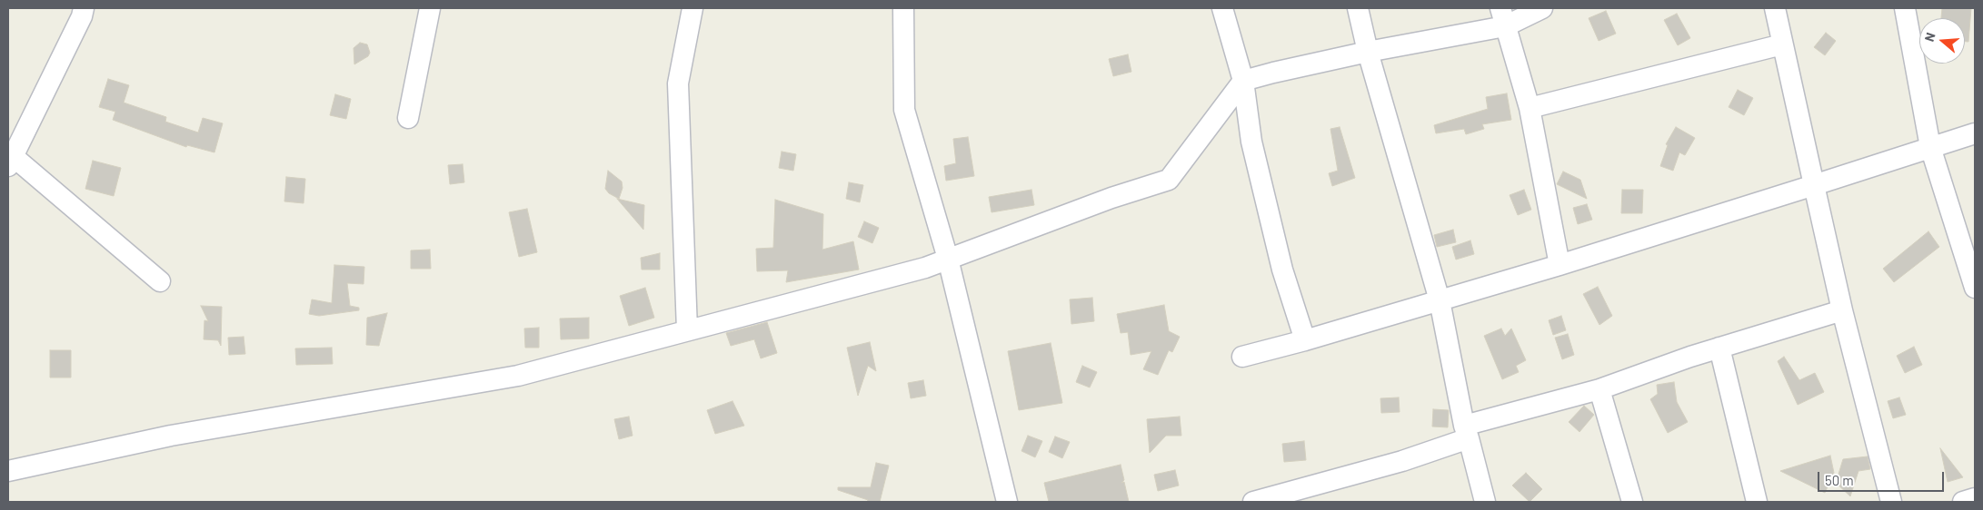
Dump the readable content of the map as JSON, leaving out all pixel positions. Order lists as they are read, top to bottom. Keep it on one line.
{"scale_bar":"50 m","north":"left"}
